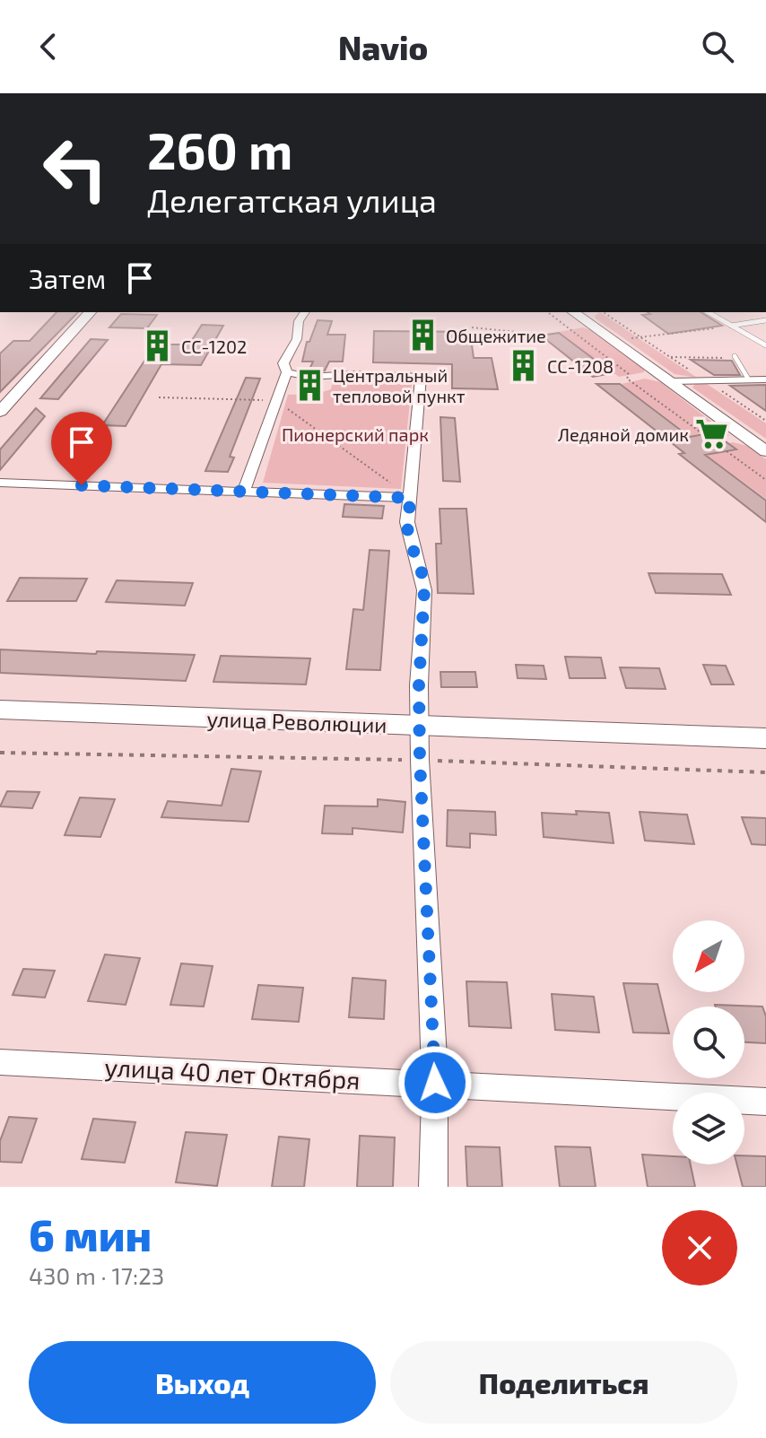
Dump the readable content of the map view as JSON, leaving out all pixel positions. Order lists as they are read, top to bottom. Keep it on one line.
{"streets":{"street":["улица Революции","улица 40 лет Октября"]},"parks":["Пионерский парк"],"places":{"building":["Общежитие","СС-1202","СС-1208","Центральный тепловой пункт"],"supermarket":["Ледяной домик"]},"north":"bottom left","page":{"header":"Navio","turn":["260 m","Делегатская улица"],"then":"Затем","heading":["6 мин","430 m · 17:23"],"buttons":["Выход","Поделиться"]}}
